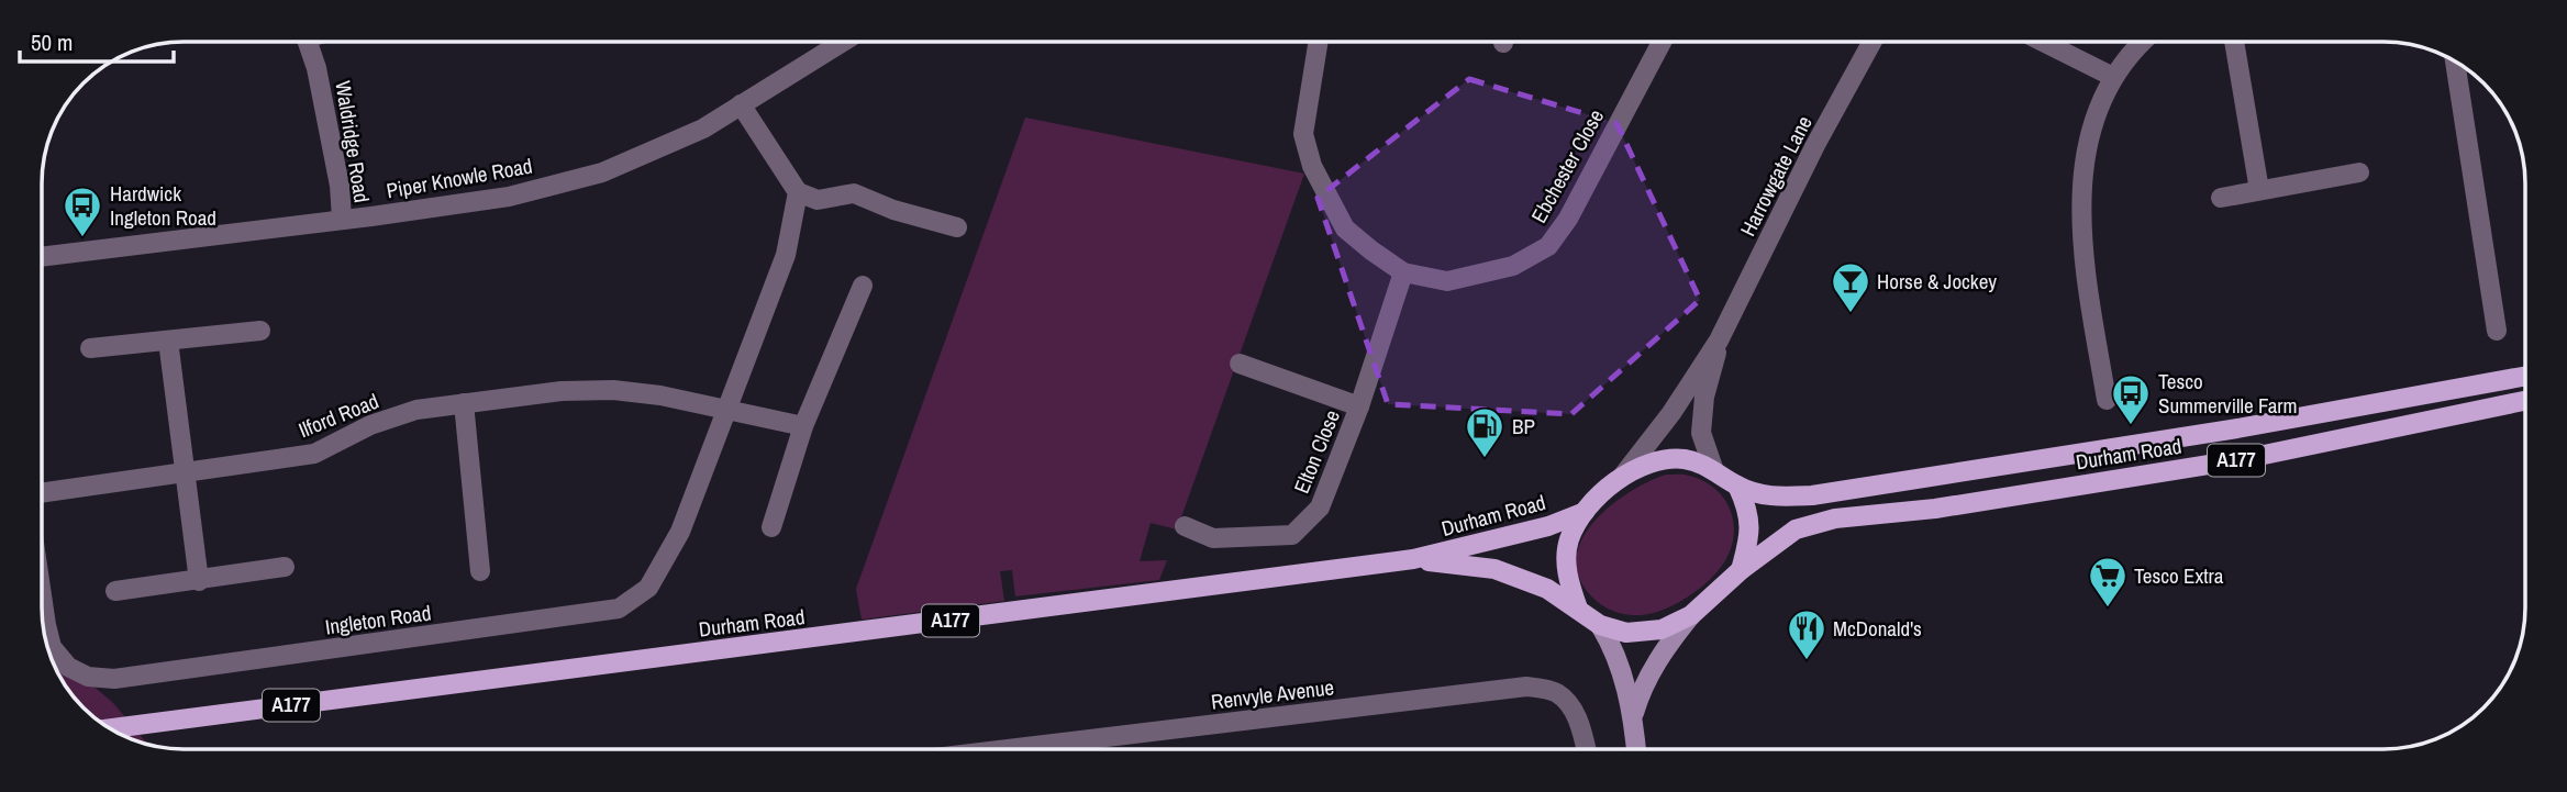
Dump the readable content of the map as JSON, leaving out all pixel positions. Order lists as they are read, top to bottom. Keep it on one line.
{"streets":{"main road":["Durham Road","A177"],"street":["Waldridge Road","Ebchester Close","Harrowgate Lane","Piper Knowle Road","Ilford Road","Elton Close","Ingleton Road","Renvyle Avenue"]},"crossings":[["Waldridge Road","Piper Knowle Road"],["Ebchester Close","Elton Close"],["Harrowgate Lane","Durham Road"],["Ilford Road","Ingleton Road"]],"places":{"bus stop":["Hardwick Ingleton Road","Tesco Summerville Farm"],"bar":["Horse & Jockey"],"fuel station":["BP"],"supermarket":["Tesco Extra"],"restaurant":["McDonald's"]},"scale_bar":"50 m"}
